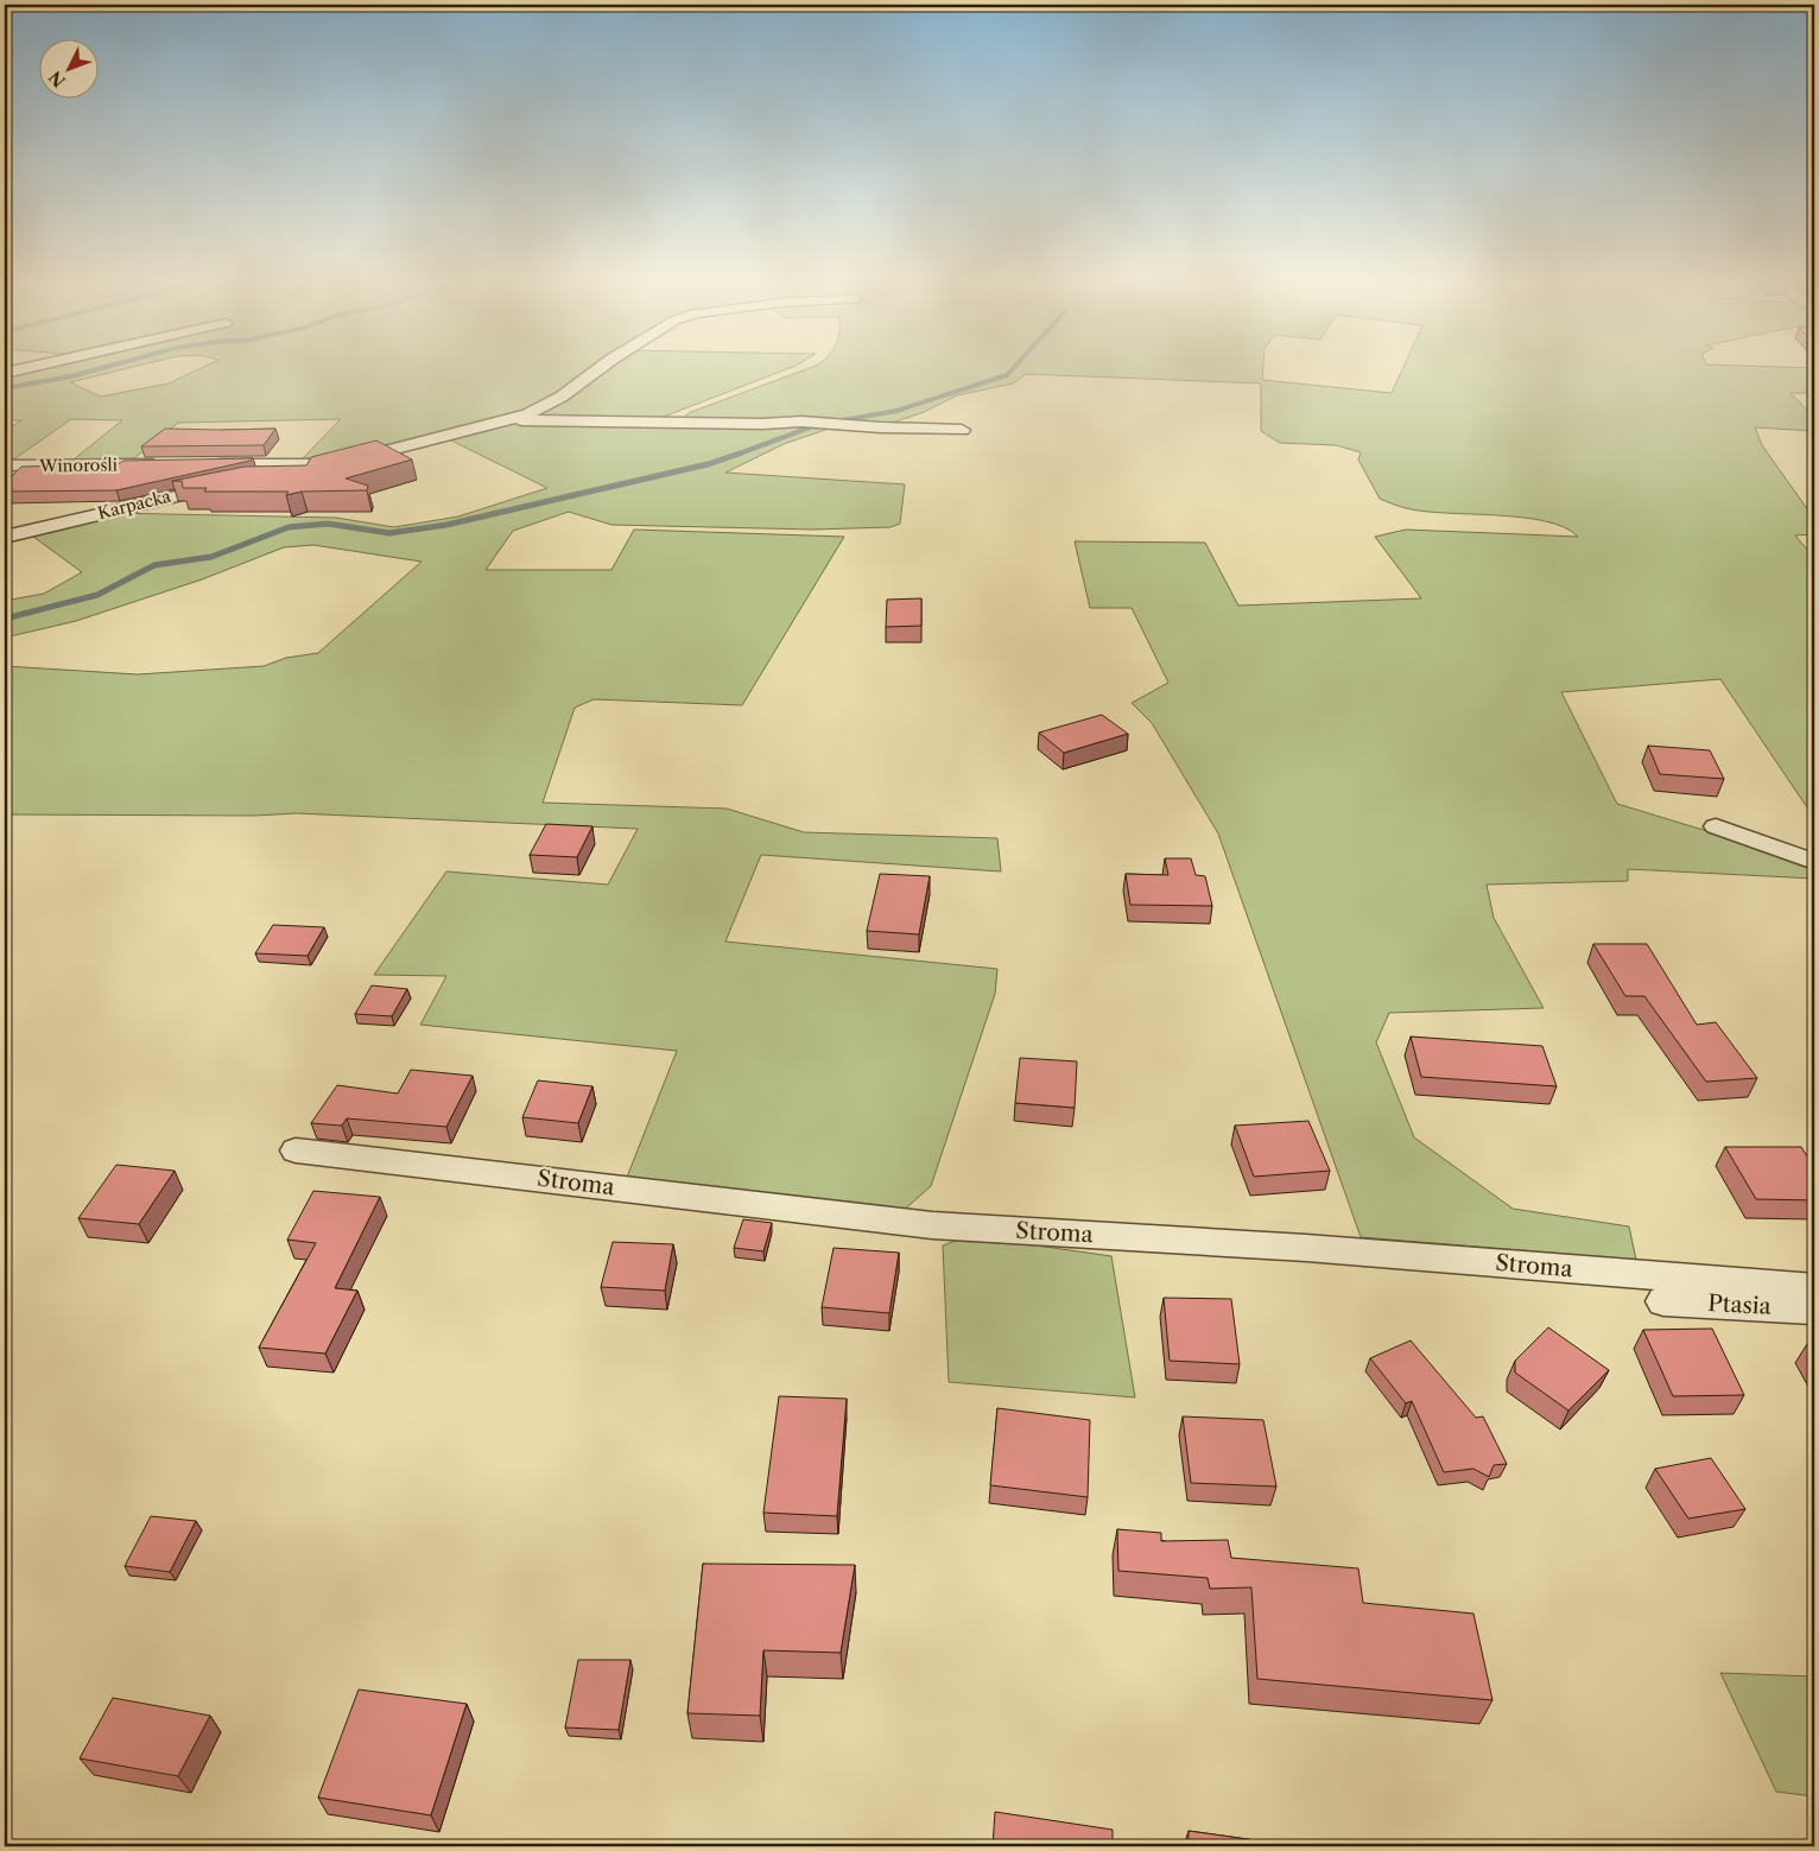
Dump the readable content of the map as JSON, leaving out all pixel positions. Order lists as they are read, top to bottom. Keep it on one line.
{"streets":{"street":["Winorośli","Karpacka","Stroma","Ptasia"]},"north":"bottom left"}
